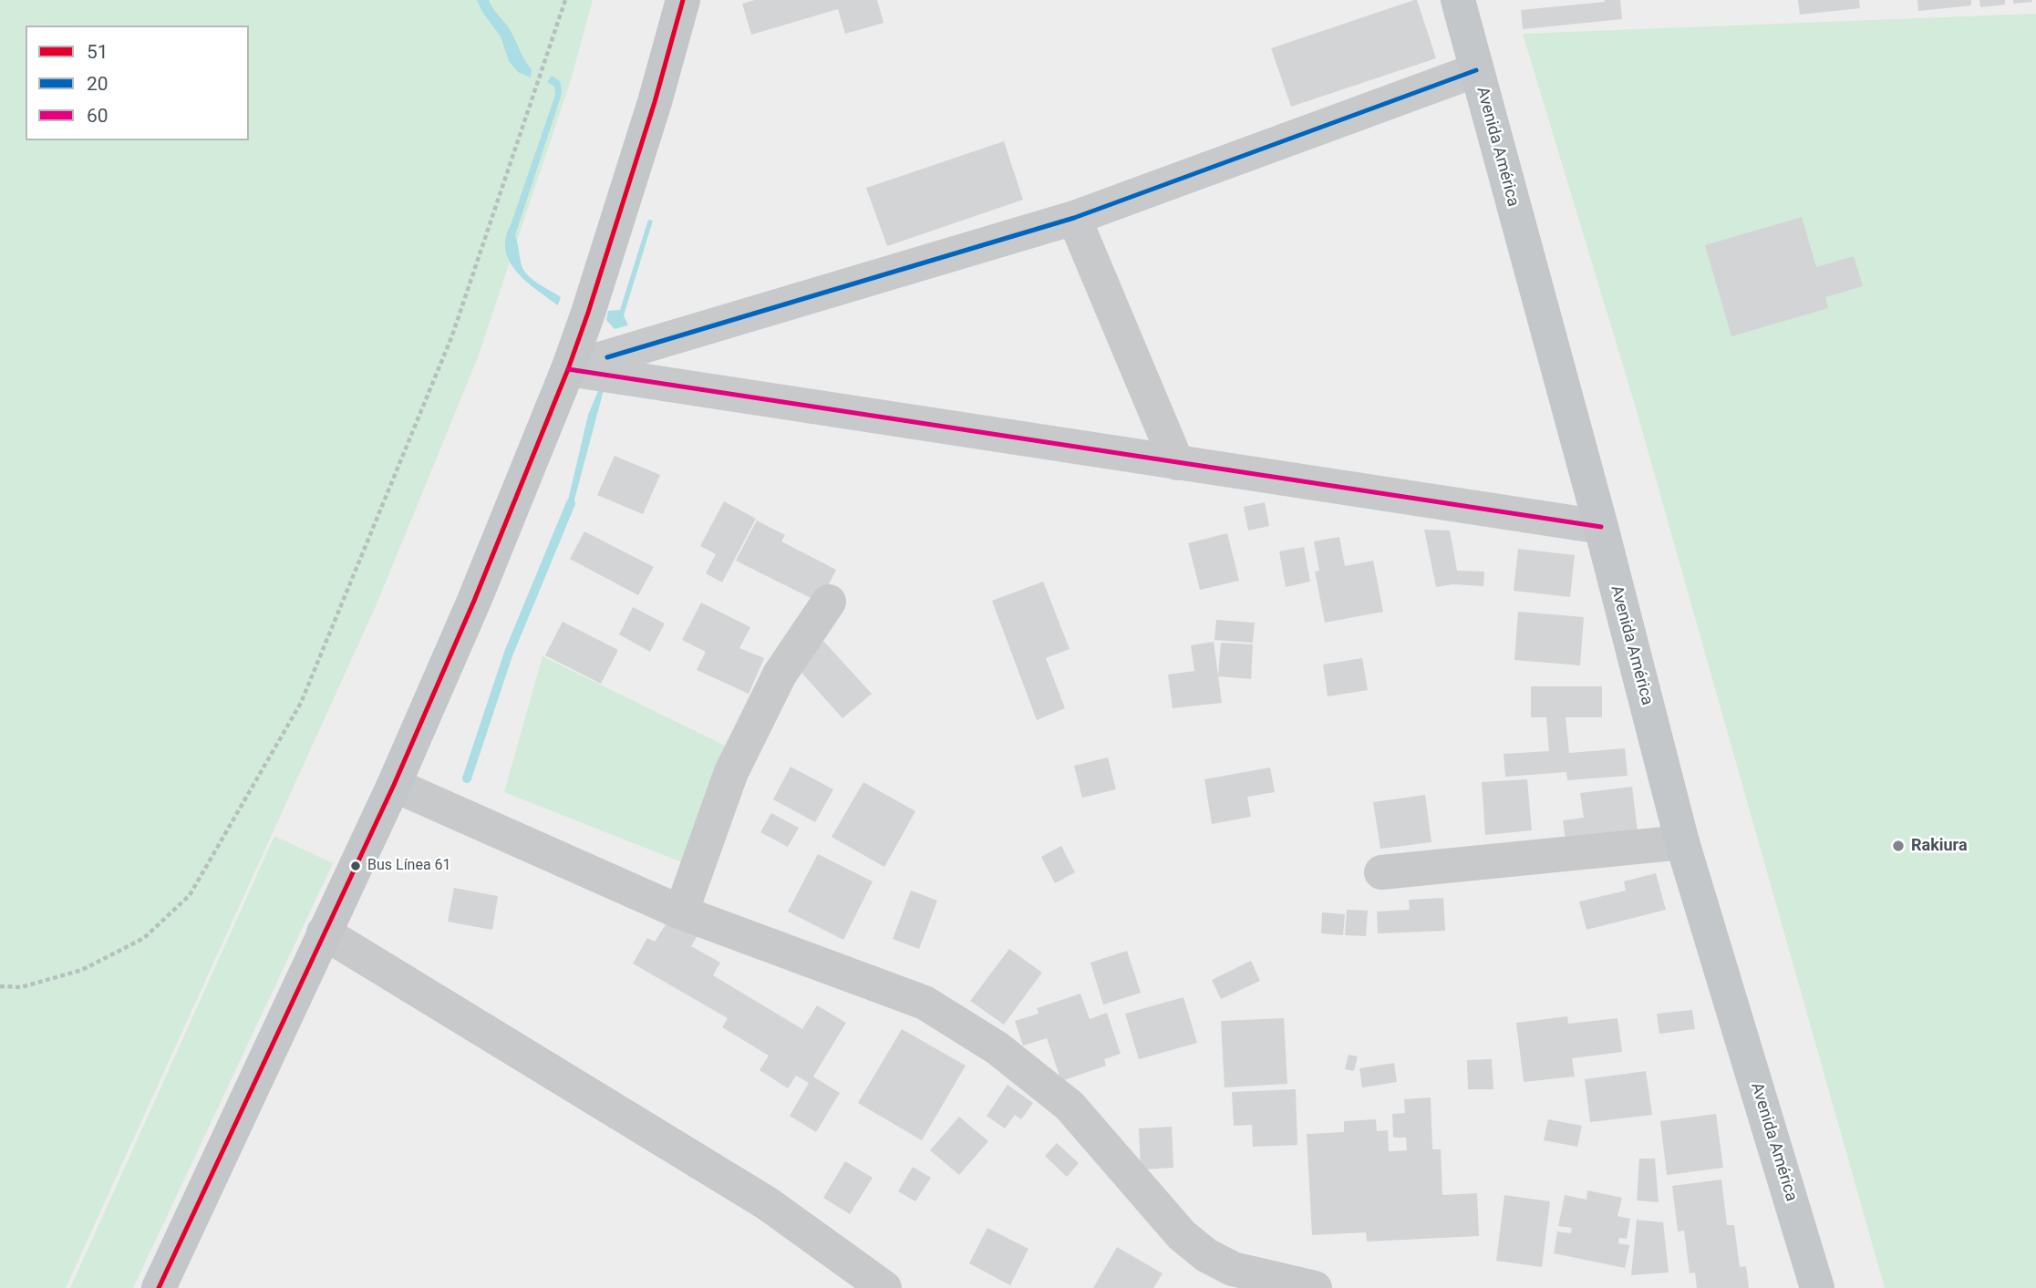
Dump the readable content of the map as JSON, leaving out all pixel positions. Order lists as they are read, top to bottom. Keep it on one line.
{"streets":{"main road":["Avenida América"]},"places":["Rakiura","Bus Línea 61"],"lines":["transit line 51","transit line 20","transit line 60"],"legend":["51","20","60"]}
